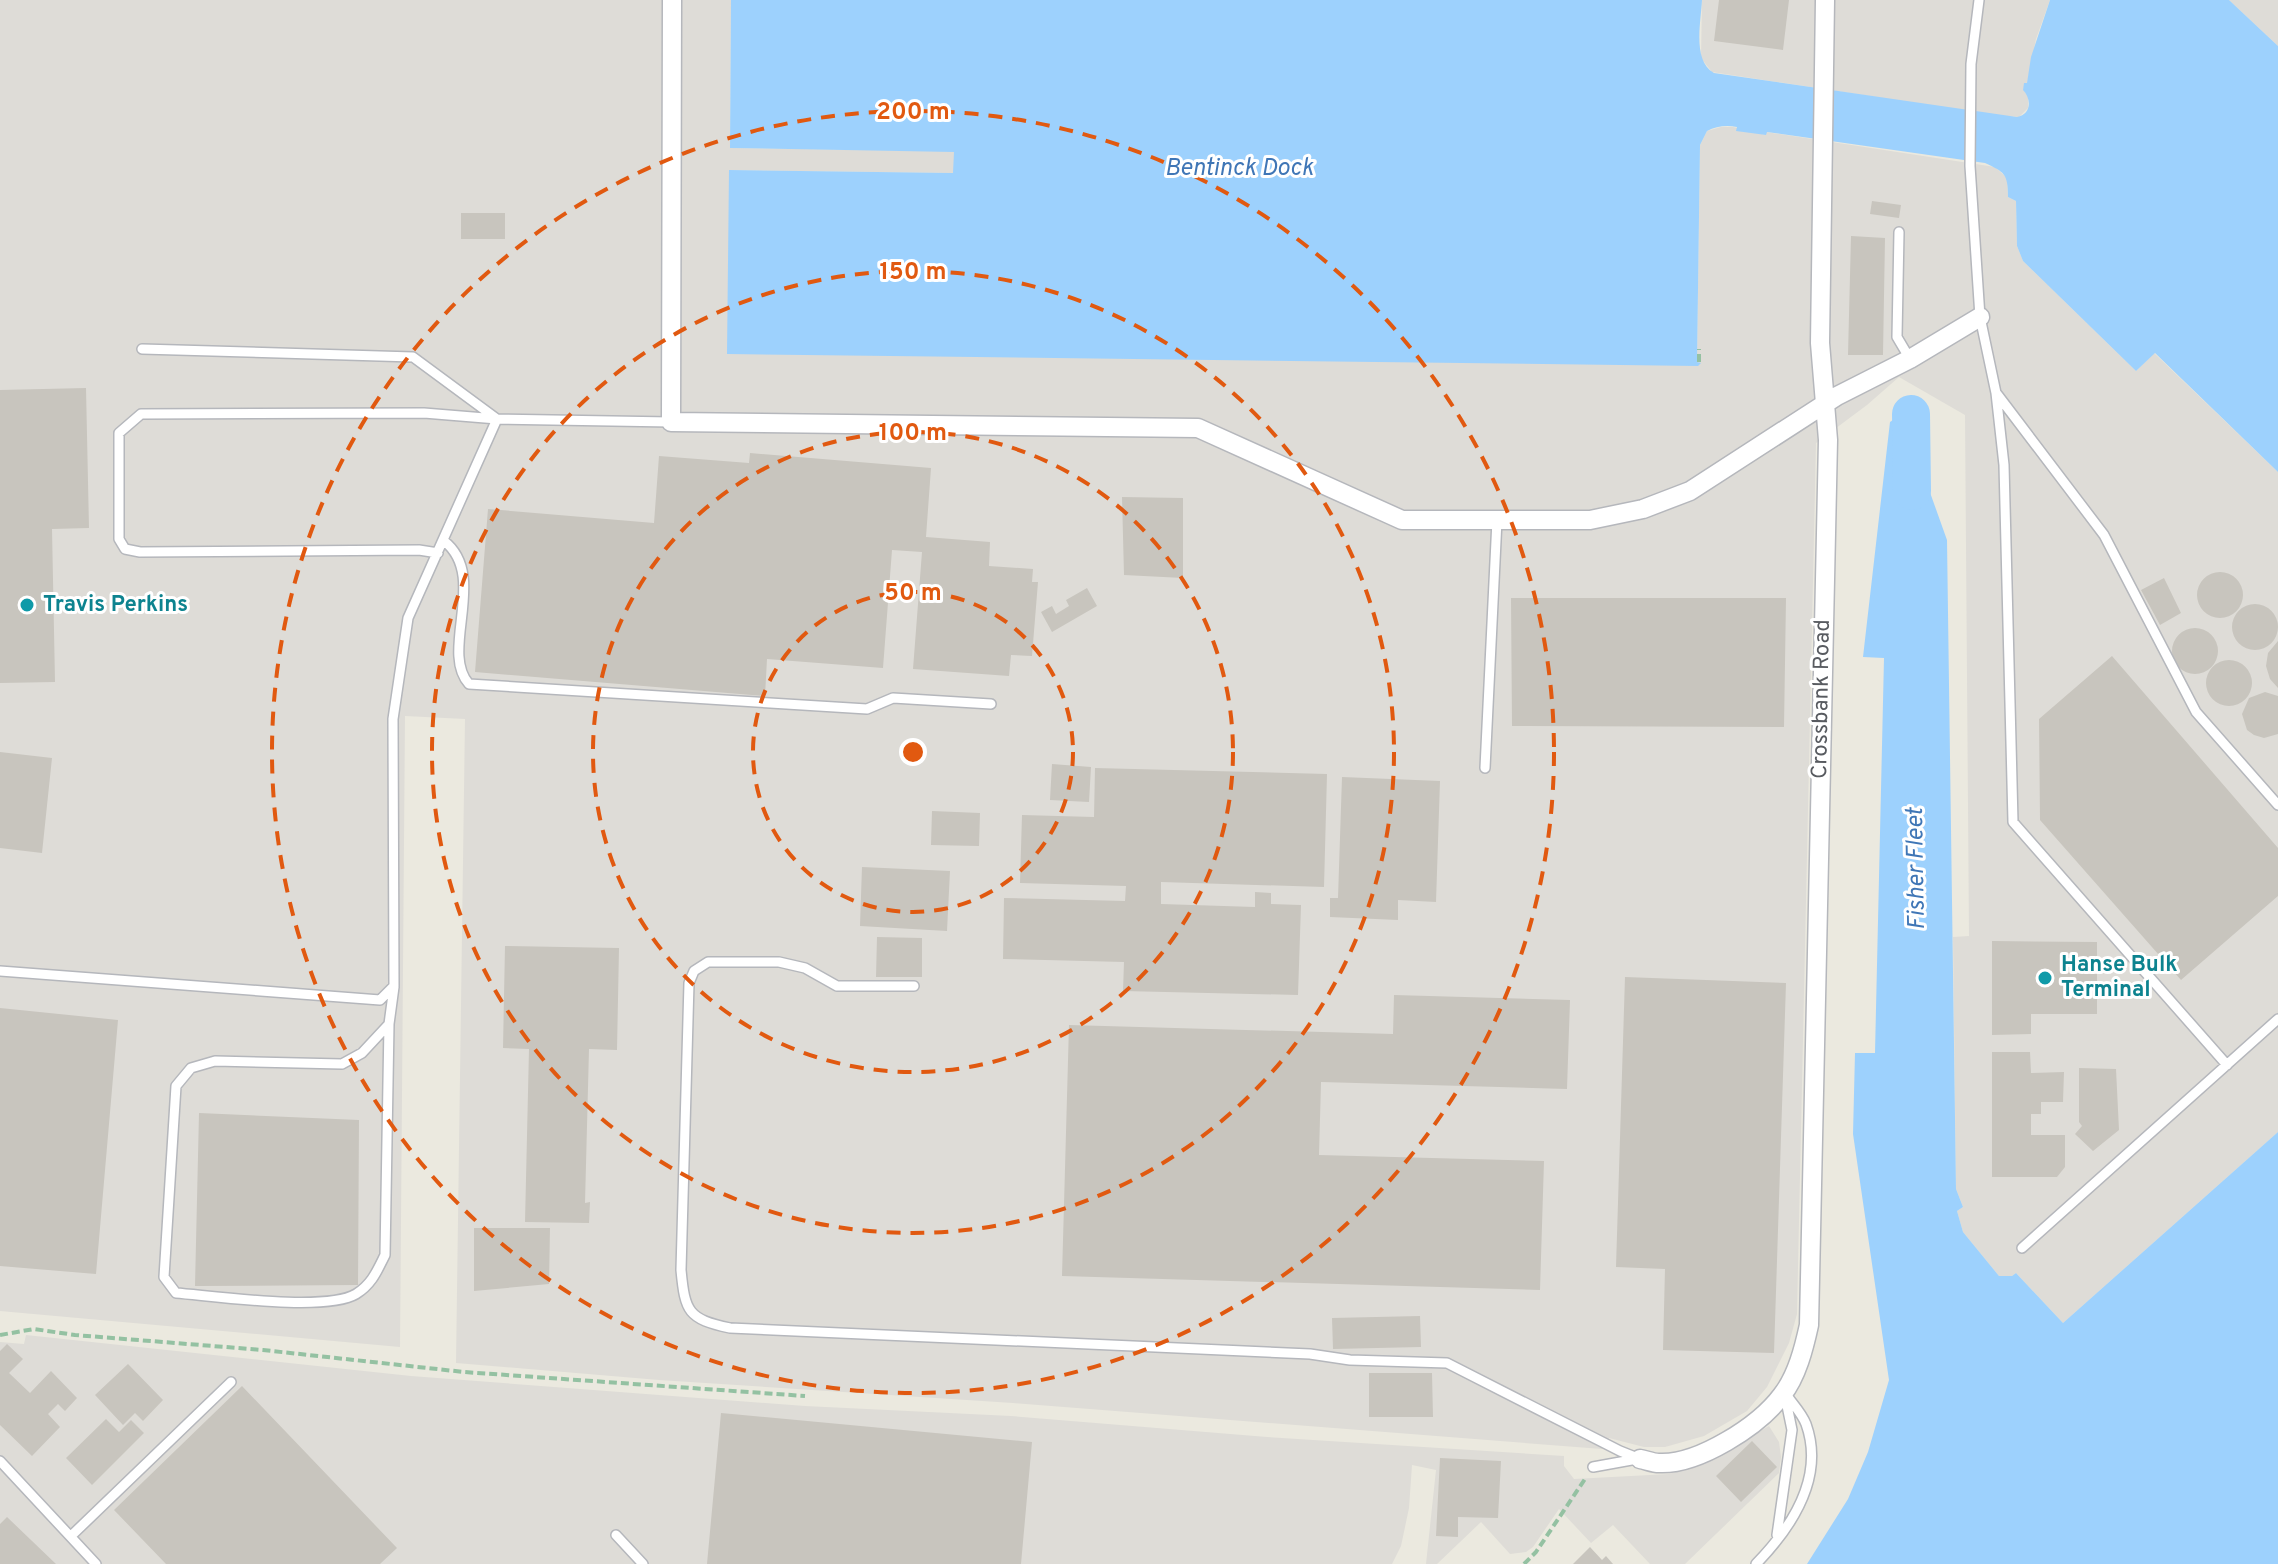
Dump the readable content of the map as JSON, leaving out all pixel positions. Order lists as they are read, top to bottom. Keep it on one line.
{"streets":{"street":["Crossbank Road"]},"water":["Bentinck Dock","Fisher Fleet"],"places":["Travis Perkins","Hanse Bulk Terminal"],"rings":["200 m","150 m","100 m","50 m"]}
